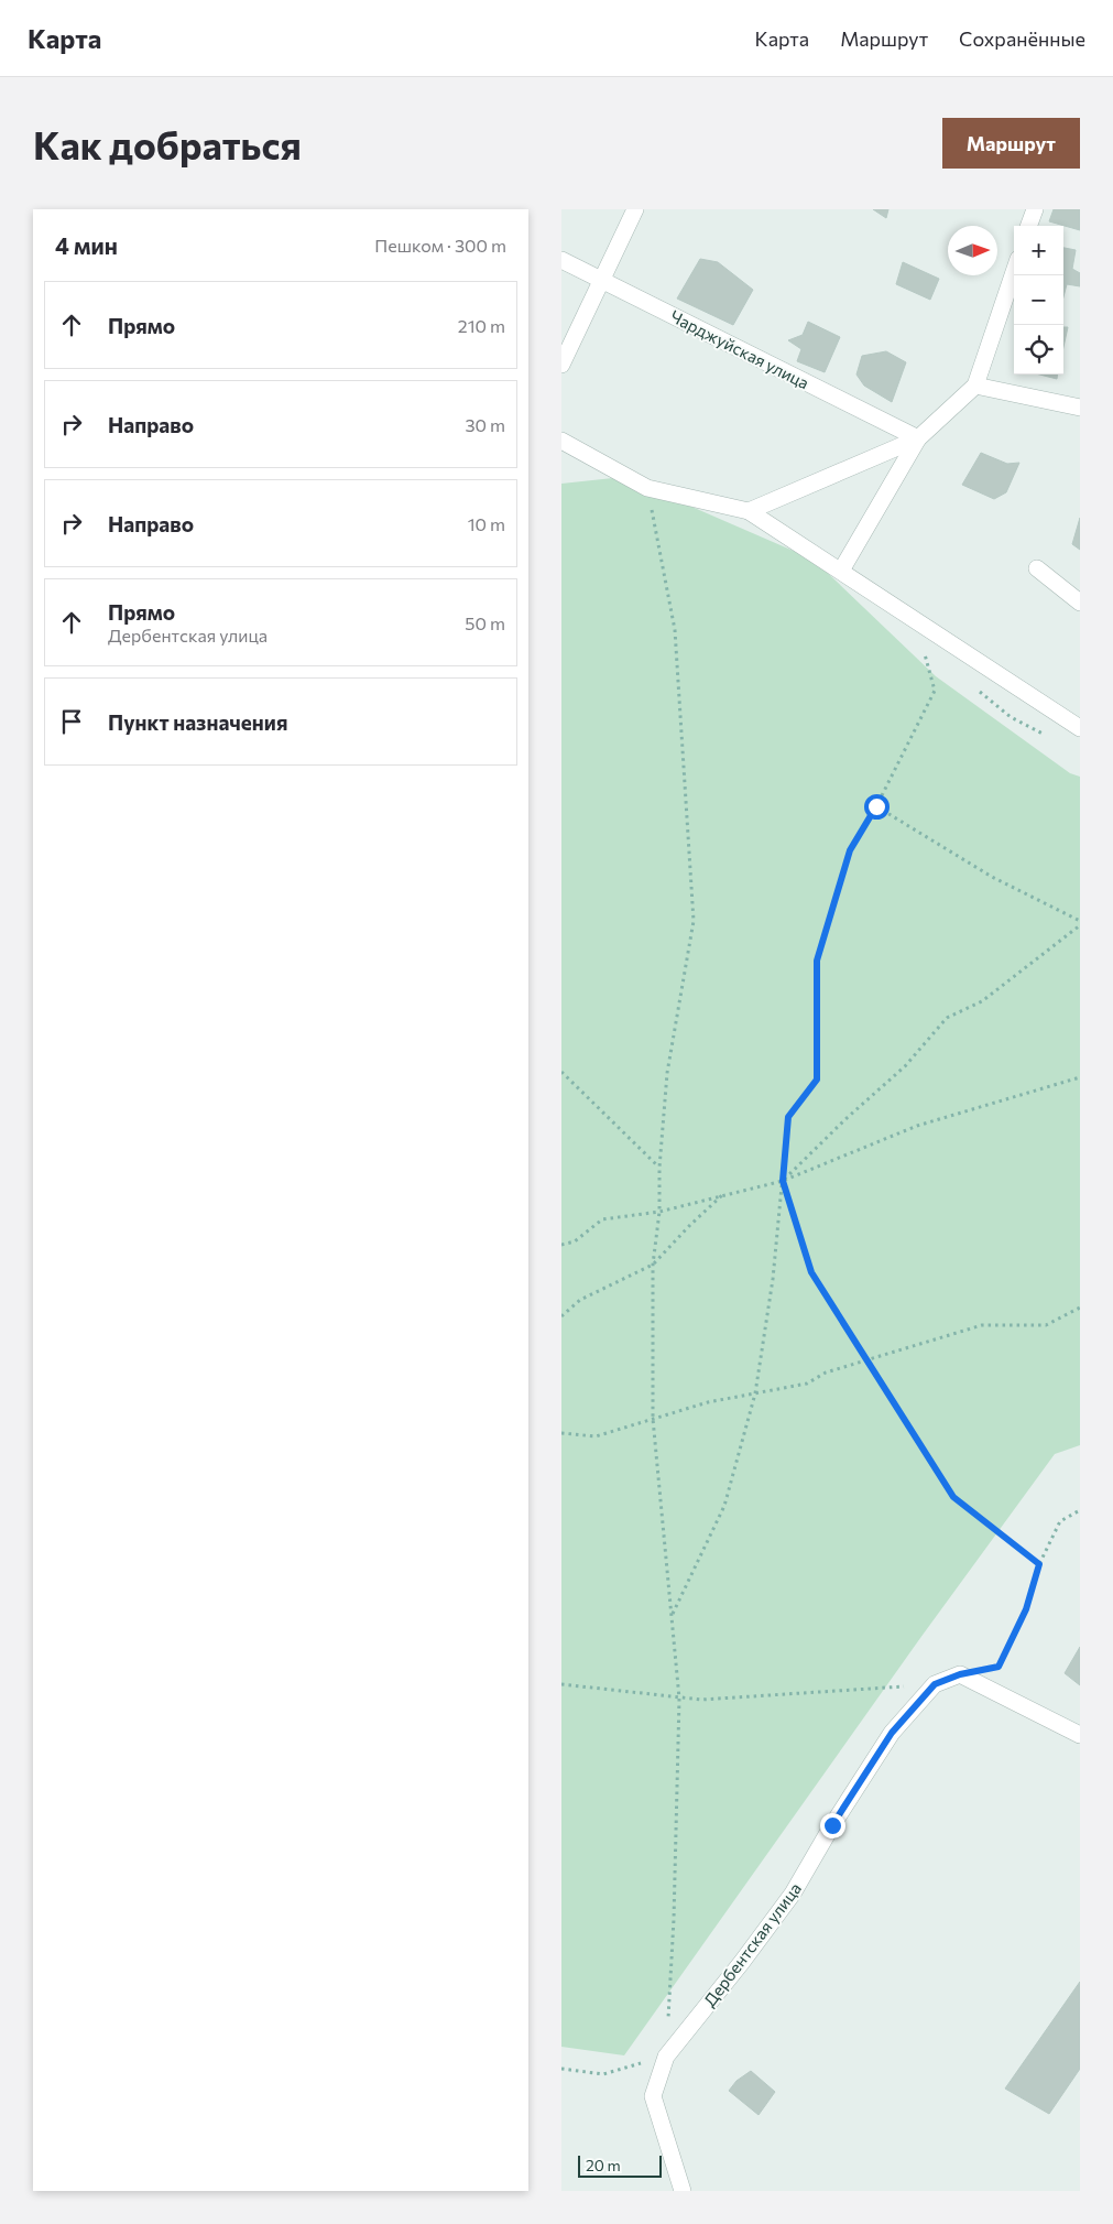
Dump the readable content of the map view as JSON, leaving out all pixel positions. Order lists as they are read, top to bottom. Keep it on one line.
{"streets":{"street":["Чарджуйская улица","Дербентская улица"]},"scale_bar":"20 m","north":"right","page":{"header":"Карта","nav":["Карта","Маршрут","Сохранённые"],"buttons":"Маршрут","title":"Как добраться","heading":["4 мин","Пешком · 300 m"],"map_buttons":["+","−"],"list":[["Прямо","210 m"],["Направо","30 m"],["Направо","10 m"],["Прямо","Дербентская улица","50 m"],"Пункт назначения"],"scale":"20 m"}}
